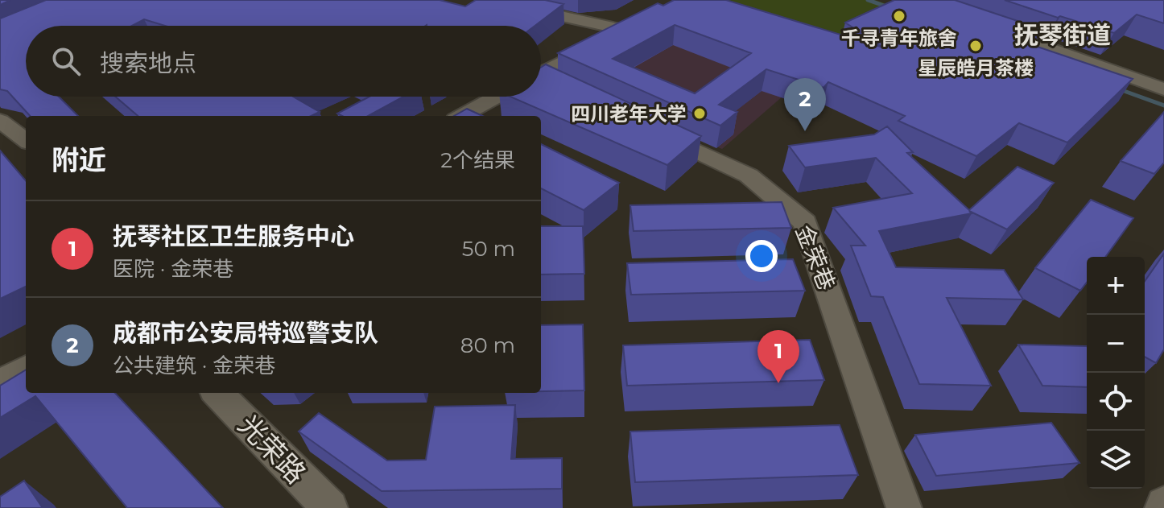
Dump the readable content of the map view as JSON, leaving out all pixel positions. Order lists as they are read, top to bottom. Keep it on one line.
{"streets":{"street":["金荣巷","光荣路"]},"districts":["抚琴街道"],"places":["千寻青年旅舍","星辰皓月茶楼","四川老年大学"],"page":{"search":"搜索地点","pins":["2","1"],"heading":["附近","2个结果"],"list":[{"mark":"1","name":"抚琴社区卫生服务中心","note":"医院 · 金荣巷","value":"50 m"},{"mark":"2","name":"成都市公安局特巡警支队","note":"公共建筑 · 金荣巷","value":"80 m"}],"map_buttons":["+","−"]}}
